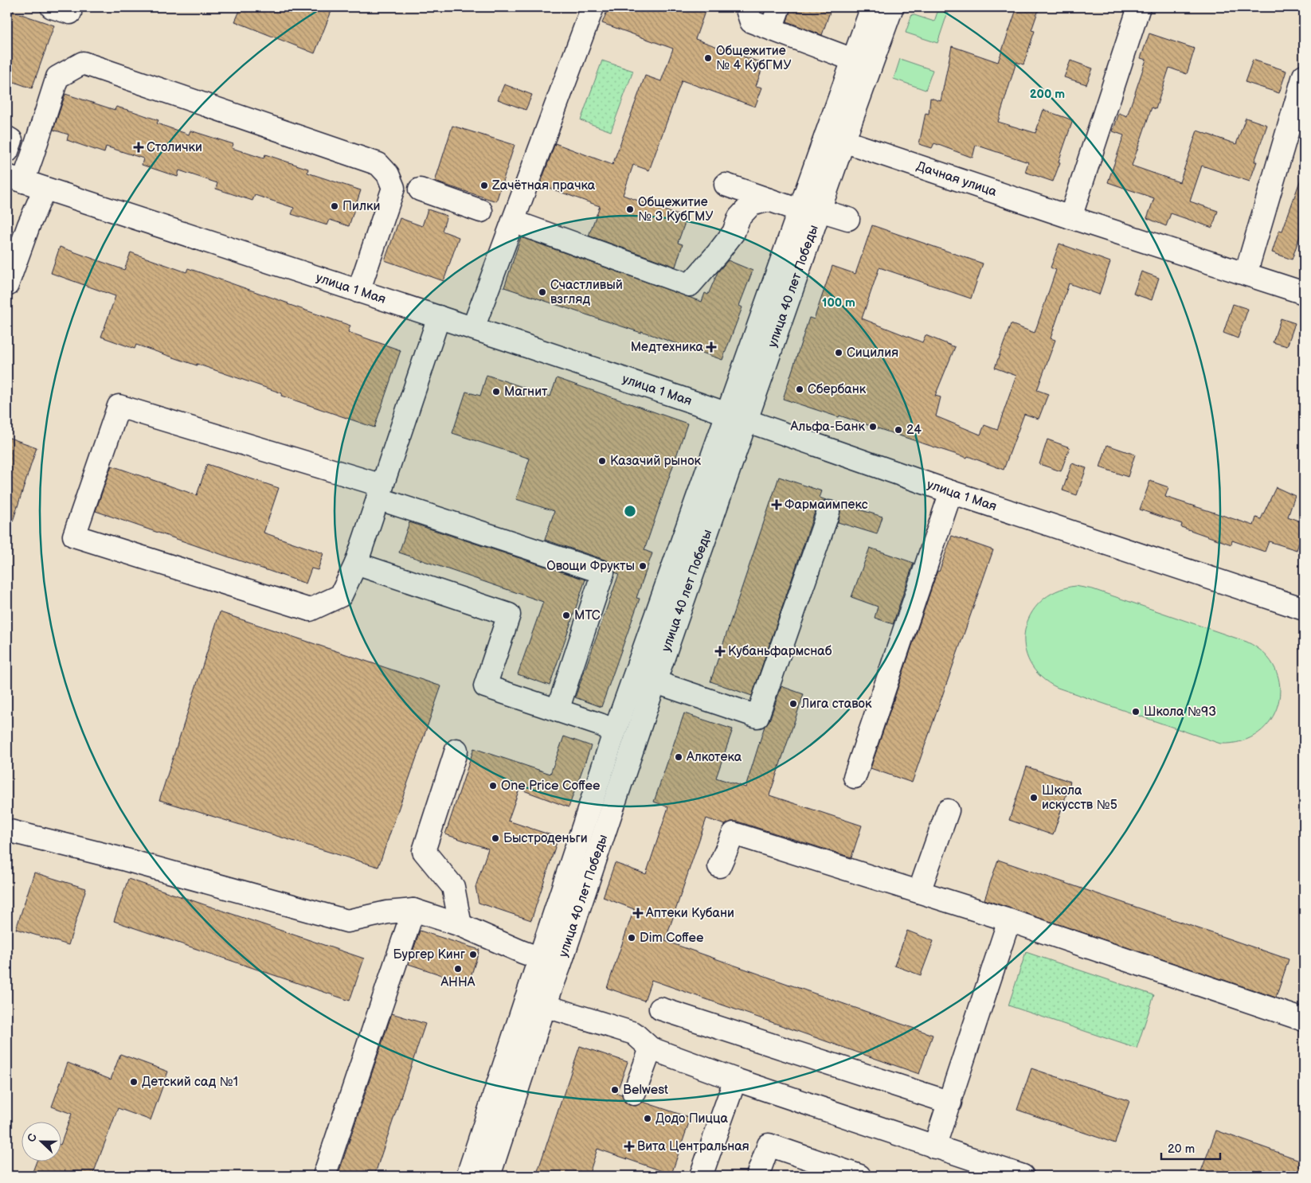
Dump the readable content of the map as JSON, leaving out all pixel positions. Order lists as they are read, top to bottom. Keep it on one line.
{"streets":{"street":["Дачная улица","улица 40 лет Победы","улица 1 Мая"]},"crossings":[["улица 40 лет Победы","улица 1 Мая"]],"places":{"other":["Общежитие № 4 КубГМУ","Zачётная прачка","Пилки","Общежитие № 3 КубГМУ","Счастливый взгляд","Сицилия","Сбербанк","Магнит","Альфа-Банк","24","Казачий рынок","Овощи Фрукты","МТС","Лига ставок","Школа №93","Алкотека","One Price Coffee","Школа искусств №5","Быстроденьги","Dim Coffee","Бургер Кинг","АННА","Детский сад №1","Belwest","Додо Пицца"],"health":["Столички","Медтехника","Фармаимпекс","Кубаньфармснаб","Аптеки Кубани","Вита Центральная"]},"scale_bar":"20 m","north":"left","rings":["200 m","100 m"]}
